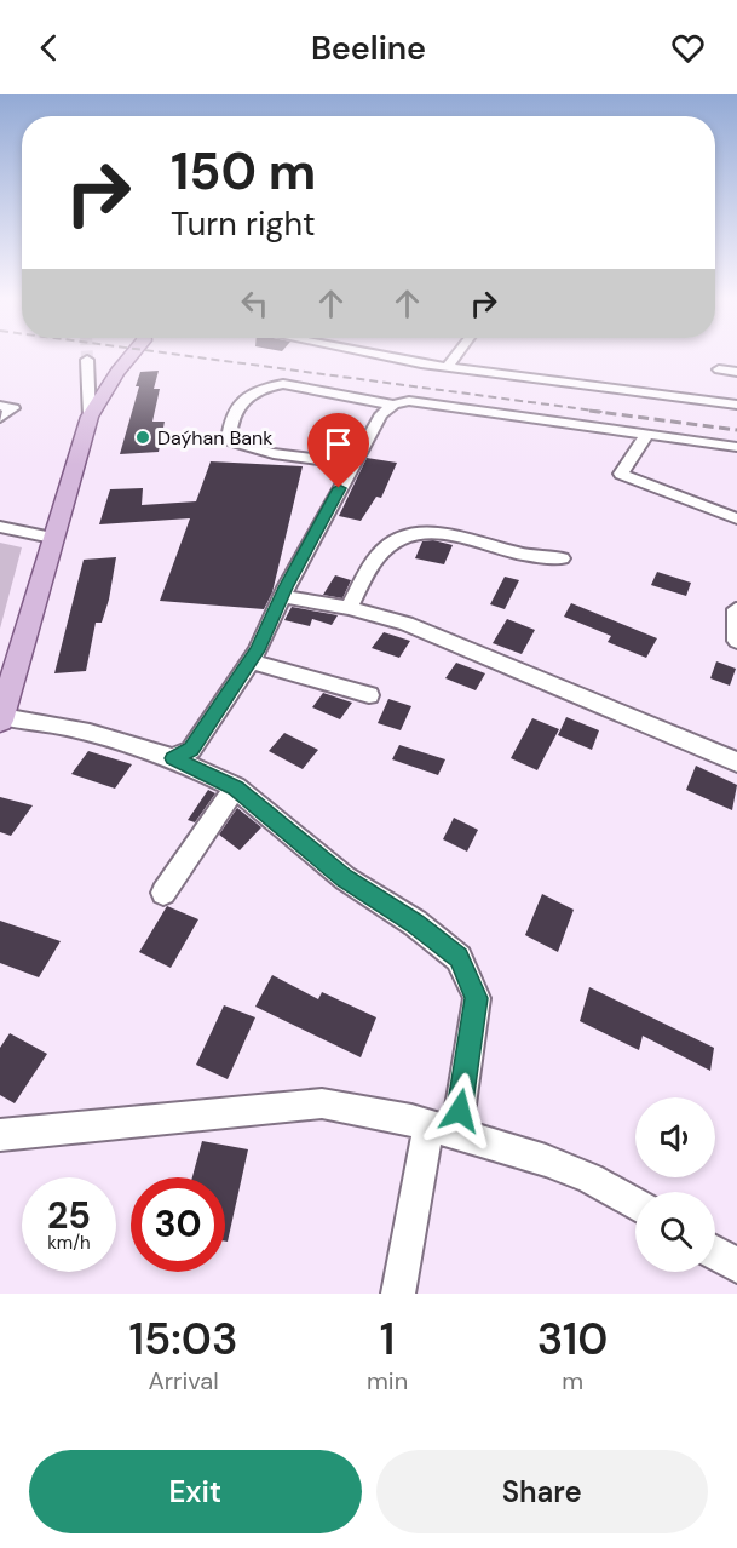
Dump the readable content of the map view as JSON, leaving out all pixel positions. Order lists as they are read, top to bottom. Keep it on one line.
{"places":["Daýhan Bank"],"page":{"header":"Beeline","turn":["150 m","Turn right"],"speed":"25 km/h","limit":"30","eta":["15:03","Arrival","1","min","310","m"],"buttons":["Exit","Share"]}}
